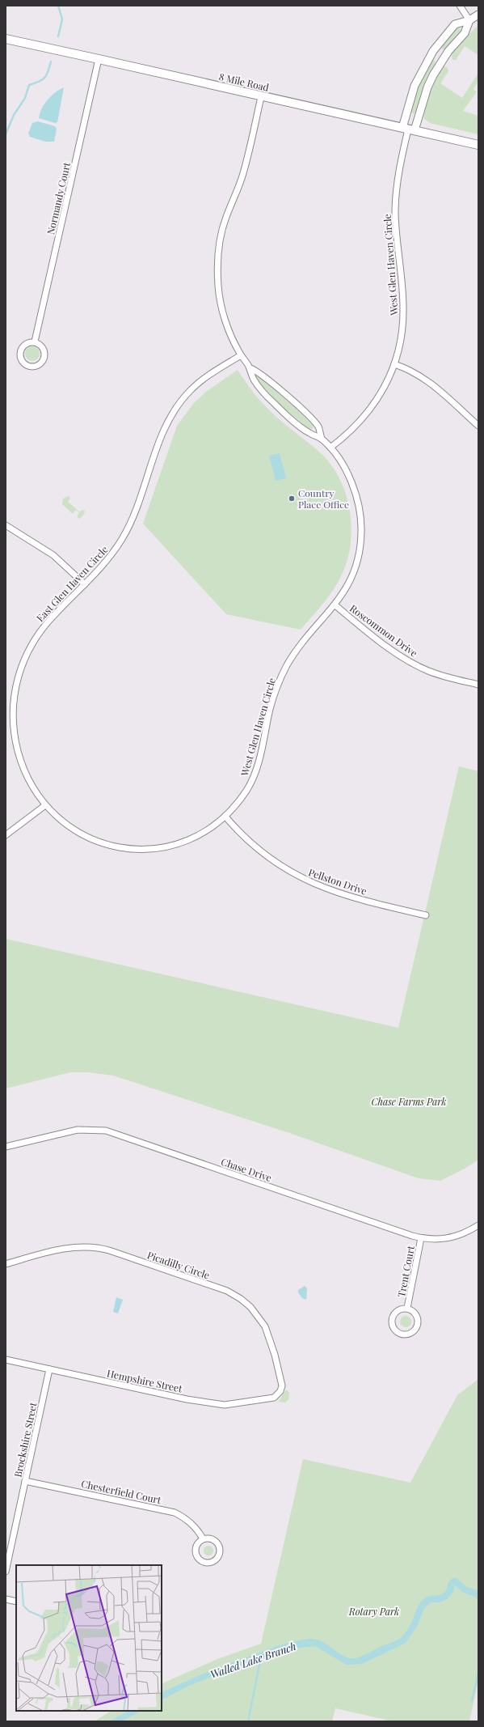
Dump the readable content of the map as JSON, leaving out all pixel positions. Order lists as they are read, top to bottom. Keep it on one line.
{"streets":{"main road":["8 Mile Road"],"street":["Normandy Court","West Glen Haven Circle","East Glen Haven Circle","Roscommon Drive","Pellston Drive","Chase Drive","Picadilly Circle","Trent Court","Hempshire Street","Brockshire Street","Chesterfield Court"]},"crossings":[["8 Mile Road","Normandy Court"],["8 Mile Road","West Glen Haven Circle"],["West Glen Haven Circle","East Glen Haven Circle"],["West Glen Haven Circle","Roscommon Drive"],["West Glen Haven Circle","Pellston Drive"],["East Glen Haven Circle","Pellston Drive"],["Chase Drive","Trent Court"],["Picadilly Circle","Hempshire Street"],["Hempshire Street","Brockshire Street"],["Brockshire Street","Chesterfield Court"]],"water":["Walled Lake Branch"],"parks":["Chase Farms Park","Rotary Park"],"places":["Country Place Office"]}
